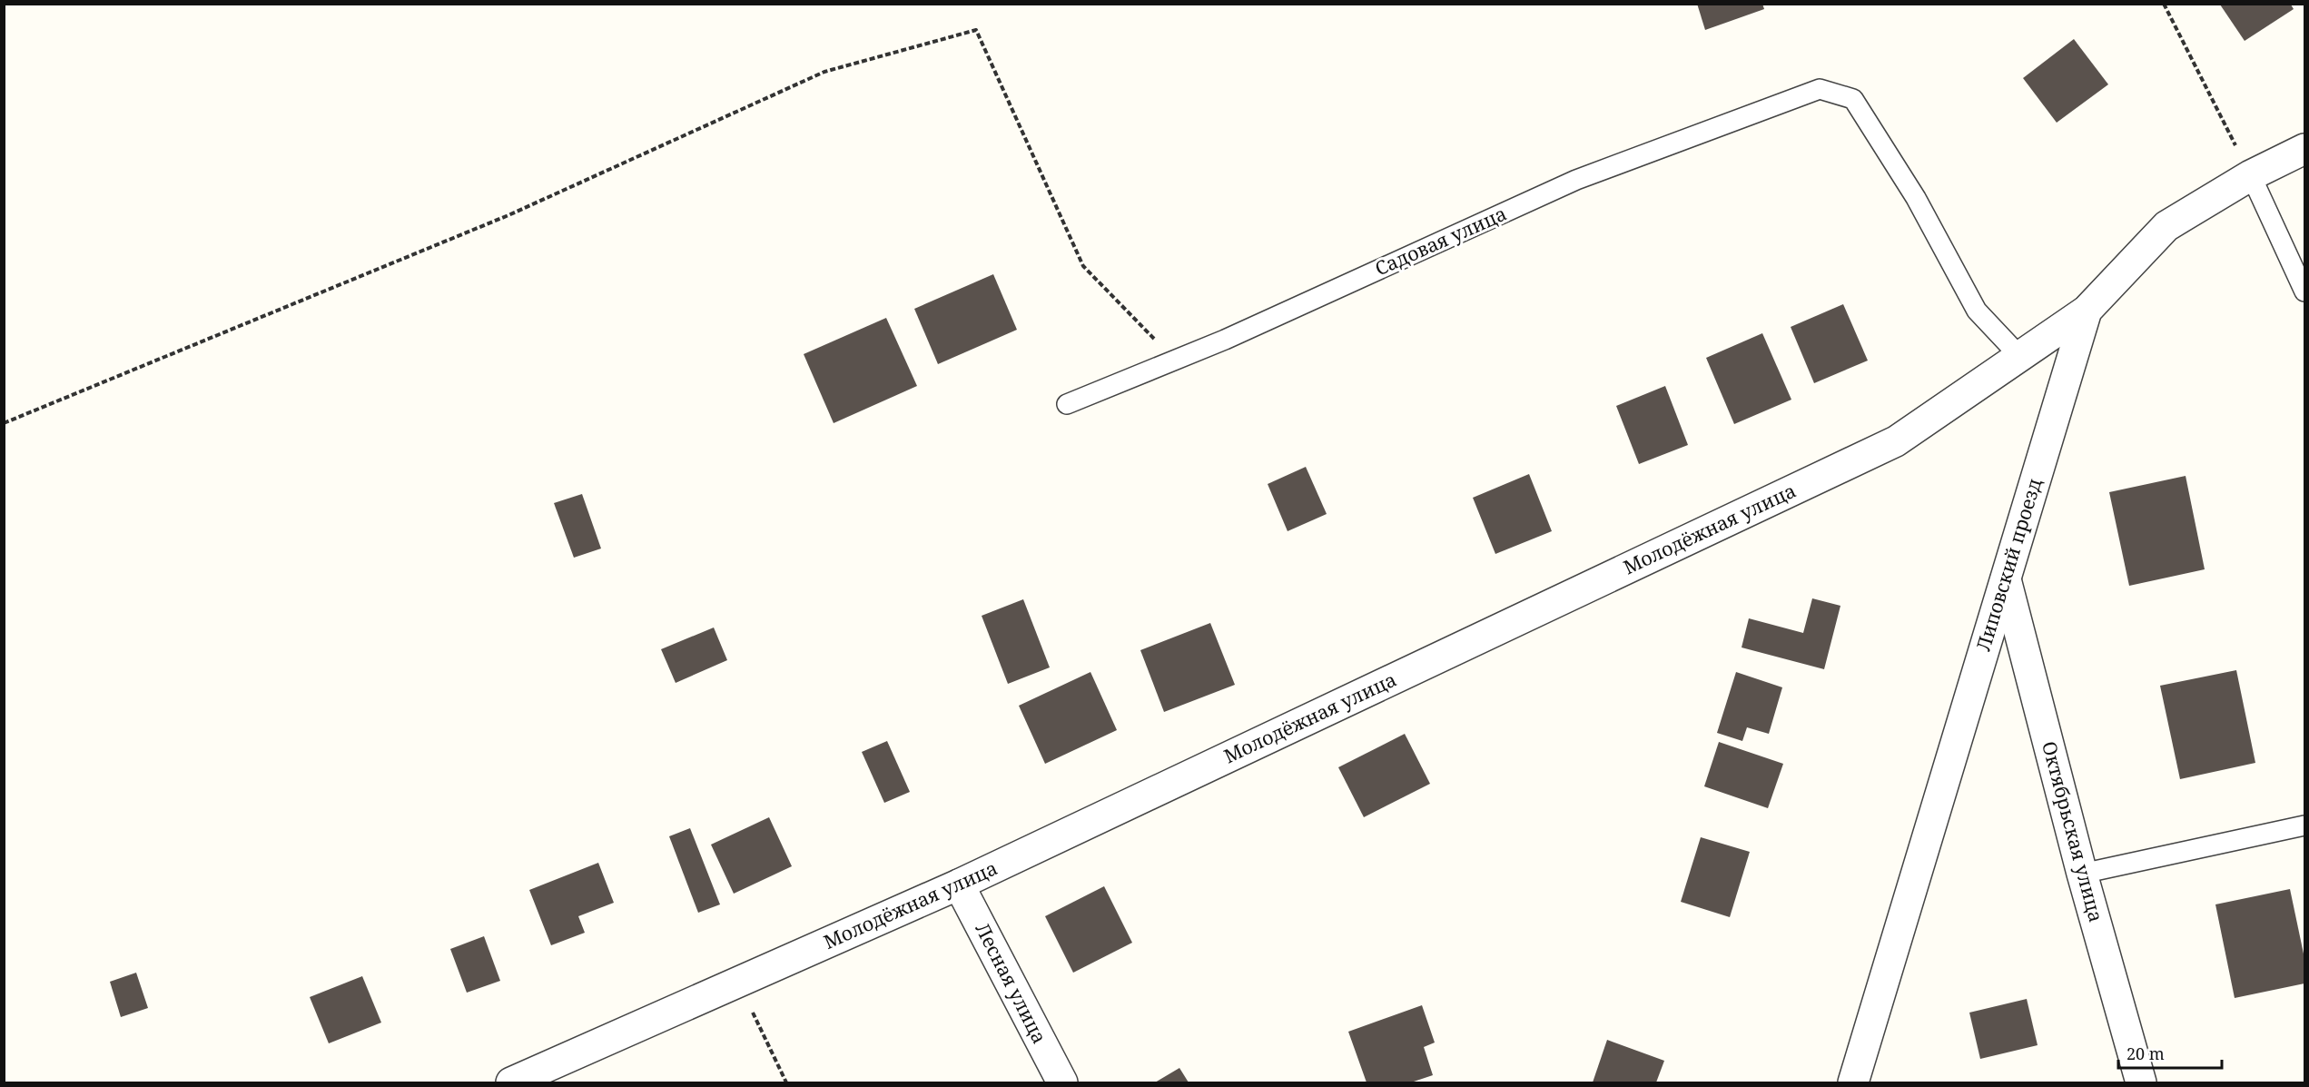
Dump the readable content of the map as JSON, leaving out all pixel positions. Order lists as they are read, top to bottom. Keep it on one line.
{"streets":{"street":["Молодёжная улица","Липовский проезд","Октябрьская улица","Лесная улица"],"lane":["Садовая улица"]},"crossings":[["Садовая улица","Молодёжная улица"],["Молодёжная улица","Липовский проезд"],["Молодёжная улица","Лесная улица"],["Липовский проезд","Октябрьская улица"]],"scale_bar":"20 m"}
